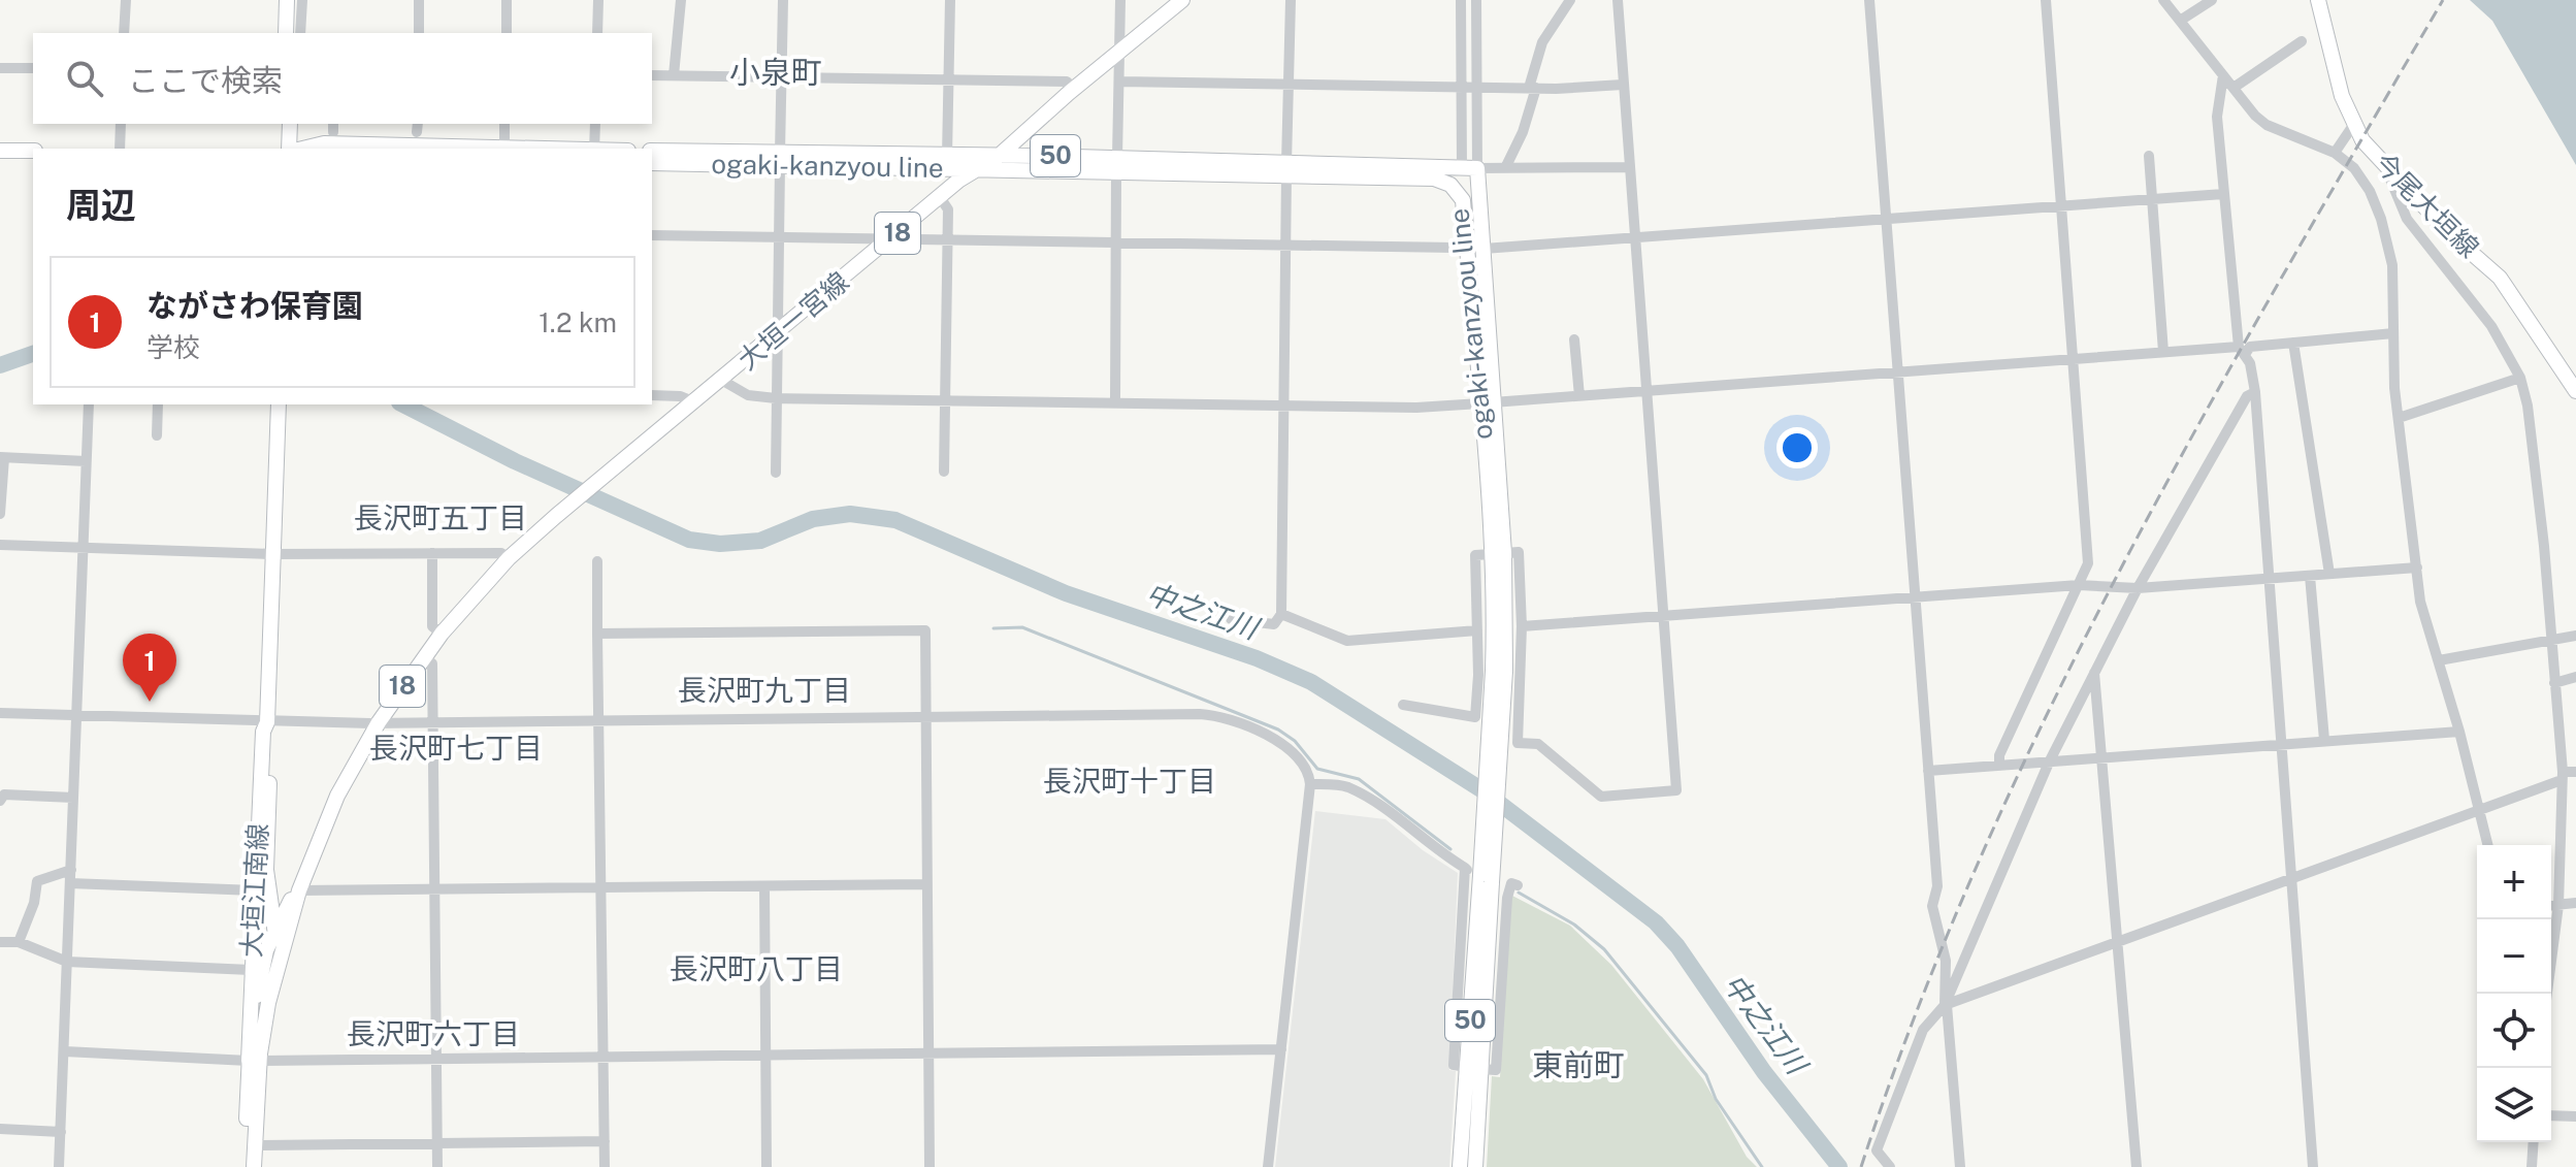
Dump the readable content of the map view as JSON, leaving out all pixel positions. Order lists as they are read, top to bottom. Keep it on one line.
{"streets":{"main road":["50","ogaki-kanzyou line","今尾大垣線","18","大垣一宮線","大垣江南線"]},"crossings":[["50","ogaki-kanzyou line"],["ogaki-kanzyou line","大垣一宮線"],["18","大垣一宮線"],["18","大垣江南線"]],"districts":["小泉町","長沢町五丁目","長沢町九丁目","長沢町七丁目","長沢町十丁目","長沢町八丁目","長沢町六丁目","東前町"],"water":["中之江川"],"page":{"search":"ここで検索","heading":"周辺","list":[{"mark":"1","name":"ながさわ保育園","note":"学校","value":"1.2 km"}],"pins":"1","map_buttons":["+","−"]}}
